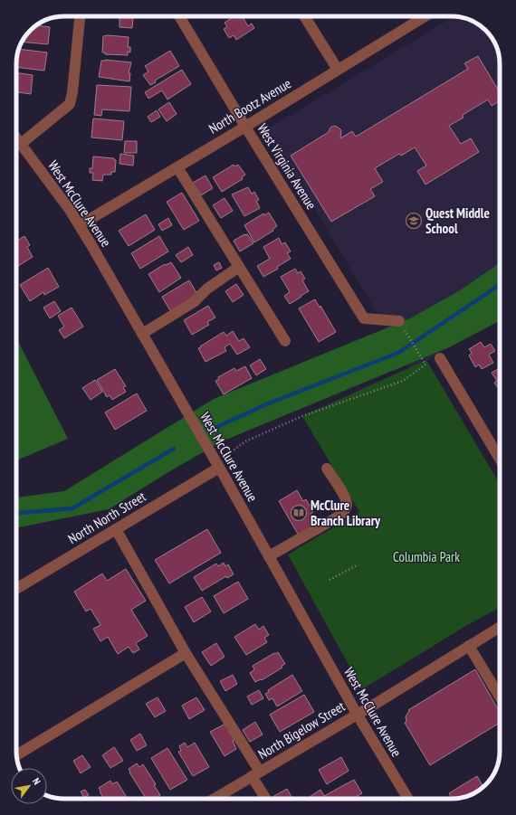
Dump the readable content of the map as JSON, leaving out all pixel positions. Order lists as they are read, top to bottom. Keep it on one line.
{"streets":{"street":["North Bootz Avenue","West Virginia Avenue","West McClure Avenue","North North Street","North Bigelow Street"]},"crossings":[["North Bootz Avenue","West Virginia Avenue"],["North Bootz Avenue","West McClure Avenue"],["West McClure Avenue","North North Street"],["West McClure Avenue","North Bigelow Street"]],"parks":["Columbia Park"],"places":{"school or university":["Quest Middle School"],"library":["McClure Branch Library"]},"north":"top right"}
